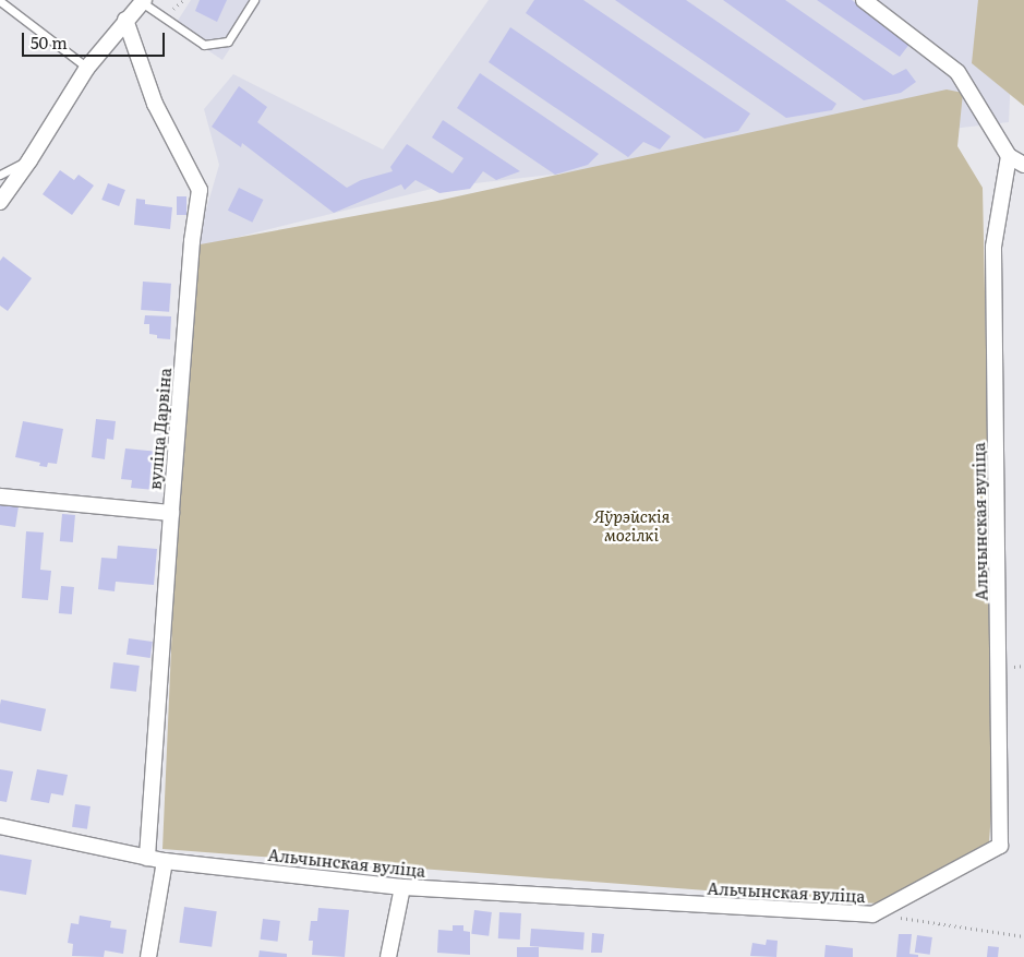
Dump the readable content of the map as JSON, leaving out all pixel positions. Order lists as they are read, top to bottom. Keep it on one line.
{"streets":{"street":["вуліца Дарвіна","Альчынская вуліца"]},"crossings":[["вуліца Дарвіна","Альчынская вуліца"]],"parks":["Яўрэйскія могілкі"],"scale_bar":"50 m"}
